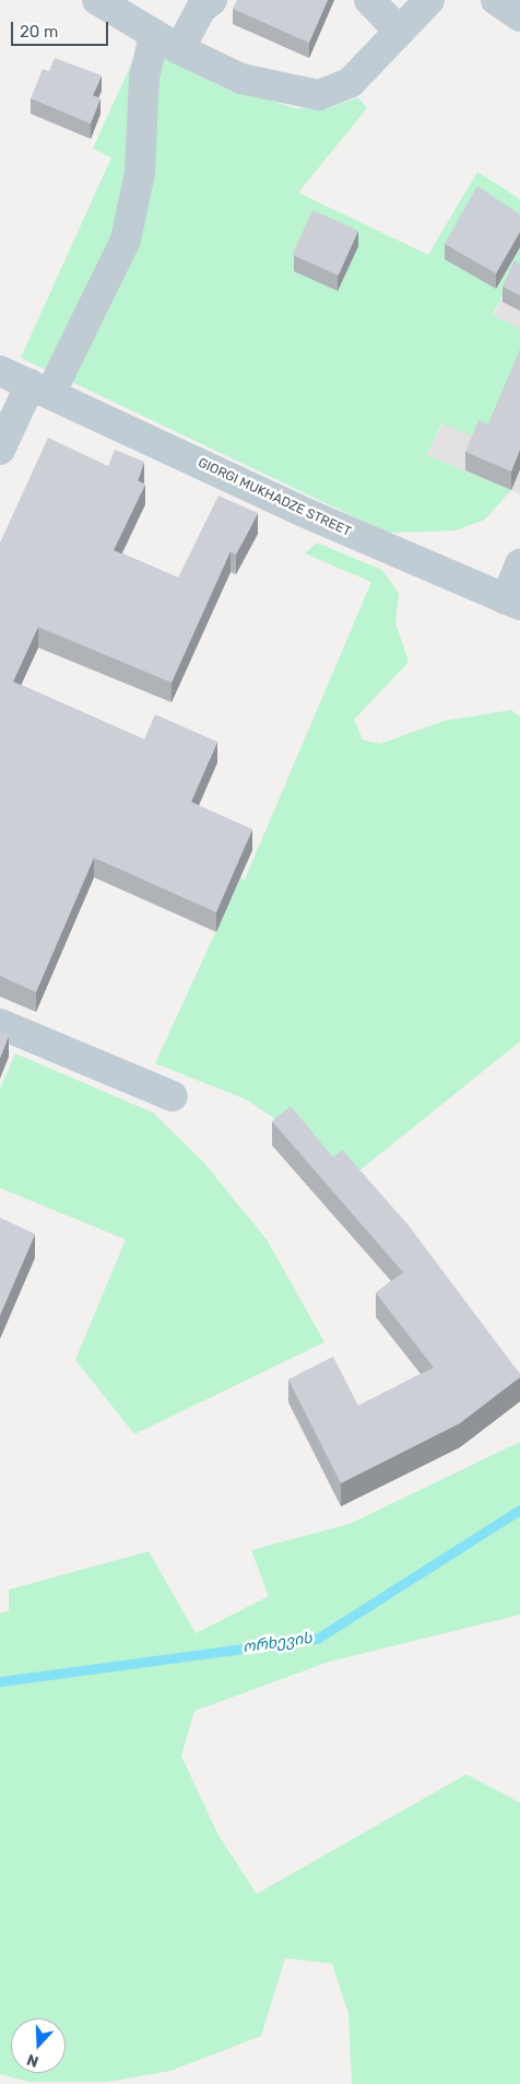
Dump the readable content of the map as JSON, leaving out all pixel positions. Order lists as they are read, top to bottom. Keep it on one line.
{"streets":{"street":["GIORGI MUKHADZE STREET"]},"water":["ორხევის"],"scale_bar":"20 m","north":"bottom"}
